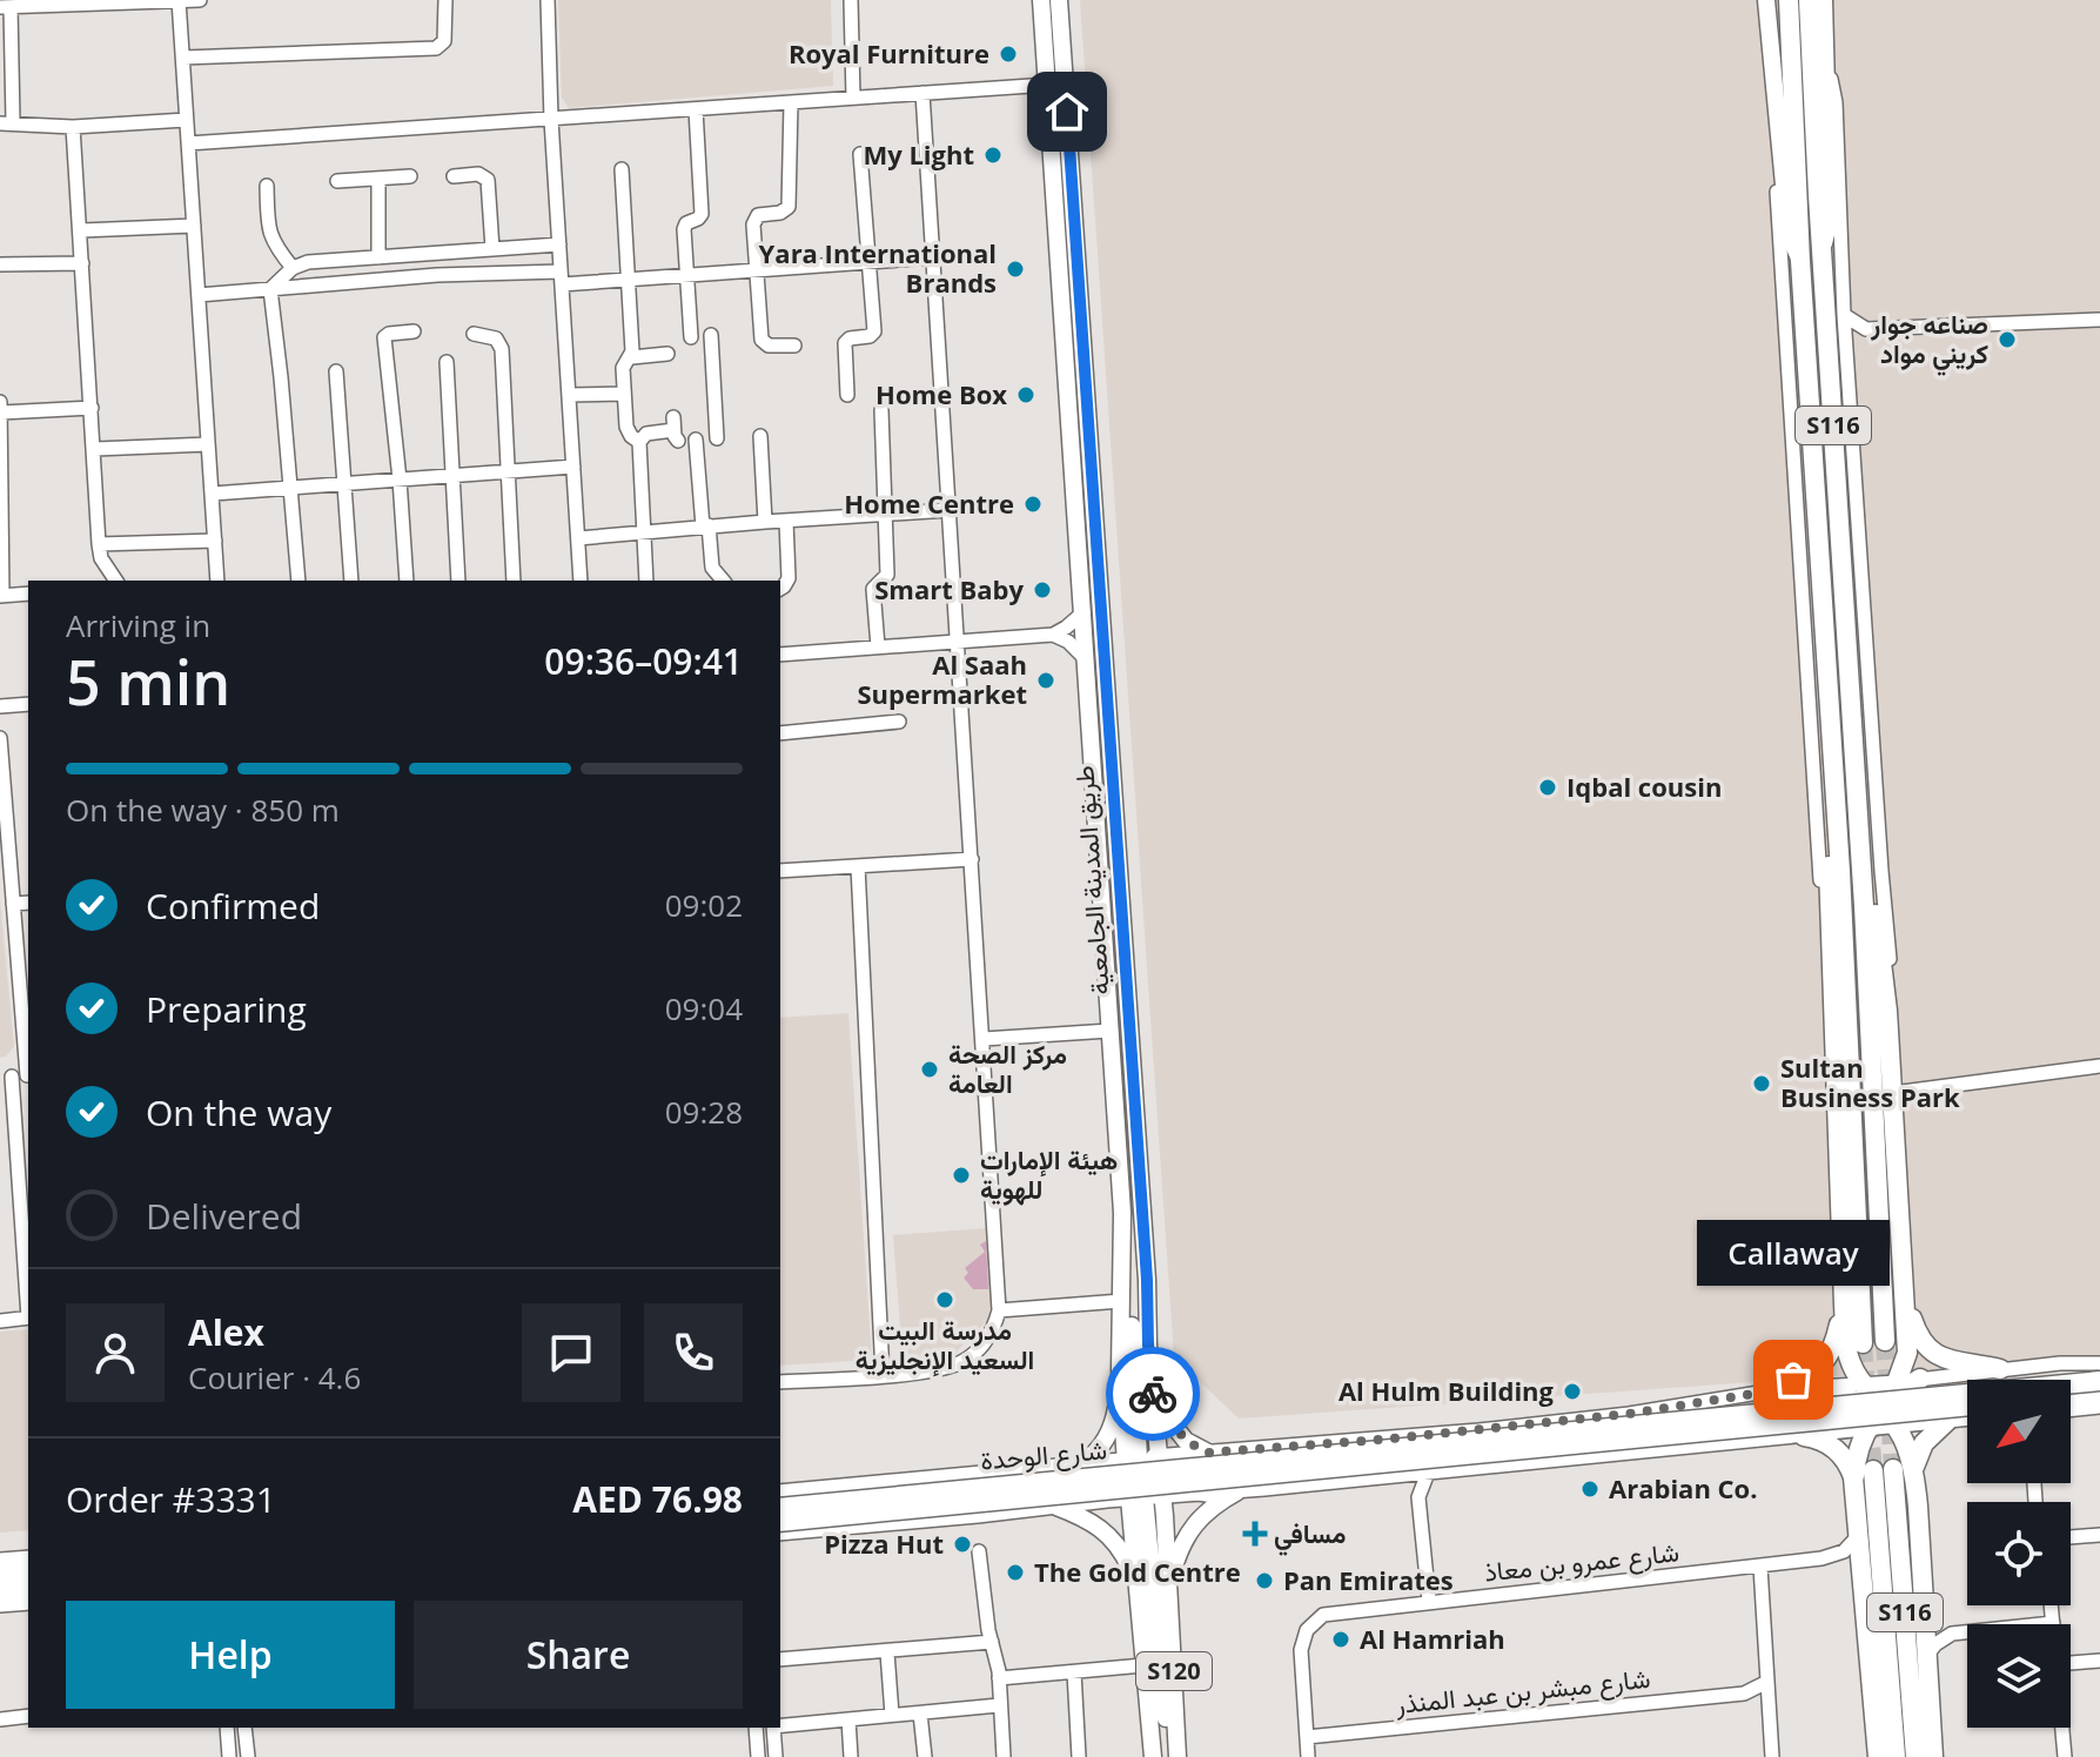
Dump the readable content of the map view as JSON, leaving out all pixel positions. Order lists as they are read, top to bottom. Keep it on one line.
{"streets":{"highway":["S116","شارع الوحدة"],"main road":["طريق المدينة الجامعية","S120"],"street":["شارع عمرو بن معاذ","شارع مبشر بن عبد المنذر"]},"crossings":[["شارع عمرو بن معاذ","شارع مبشر بن عبد المنذر"]],"places":{"other":["Royal Furniture","My Light","Yara International Brands","صناعه جوار كريني مواد","Home Box","Home Centre","Smart Baby","Al Saah Supermarket","Iqbal cousin","مركز الصحة العامة","Sultan Business Park","هيئة الإمارات للهوية","مدرسة البيت السعيد الإنجليزية","Callaway","Al Hulm Building","Arabian Co.","Pizza Hut","The Gold Centre","Pan Emirates","Al Hamriah"],"health":["مسافي"]},"north":"bottom left","page":{"heading":["5 min","Arriving in","09:36–09:41"],"panel":["Alex","Courier · 4.6","Order #3331","AED 76.98"],"bar":"On the way · 850 m","list":[["Confirmed","09:02"],["Preparing","09:04"],["On the way","09:28"],"Delivered"],"bubble":"Callaway","buttons":["Help","Share"]}}
